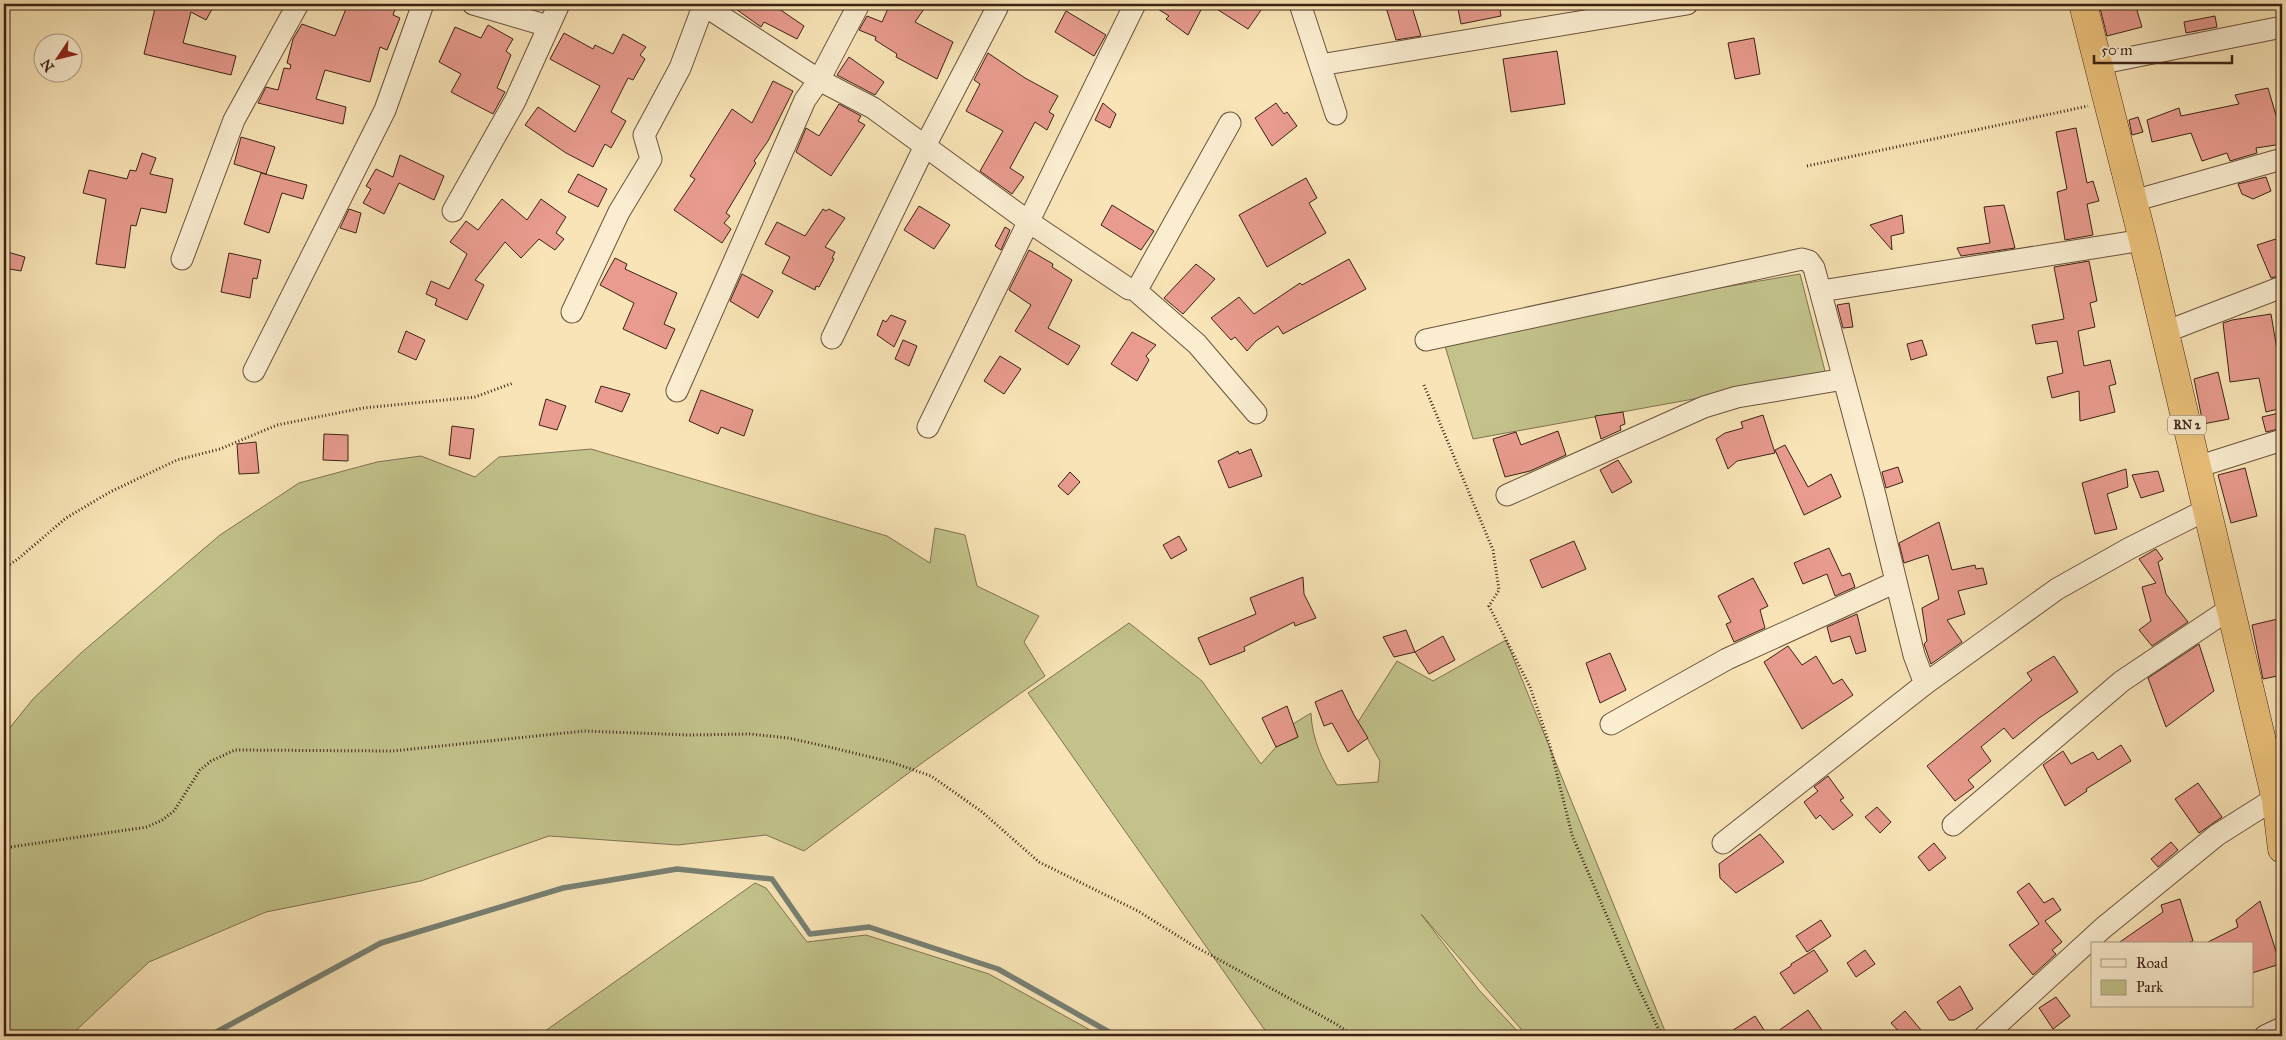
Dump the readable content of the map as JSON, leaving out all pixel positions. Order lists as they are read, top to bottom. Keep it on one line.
{"streets":{"highway":["RN 2"]},"legend":["Road","Park"],"scale_bar":"50 m","north":"bottom left"}
